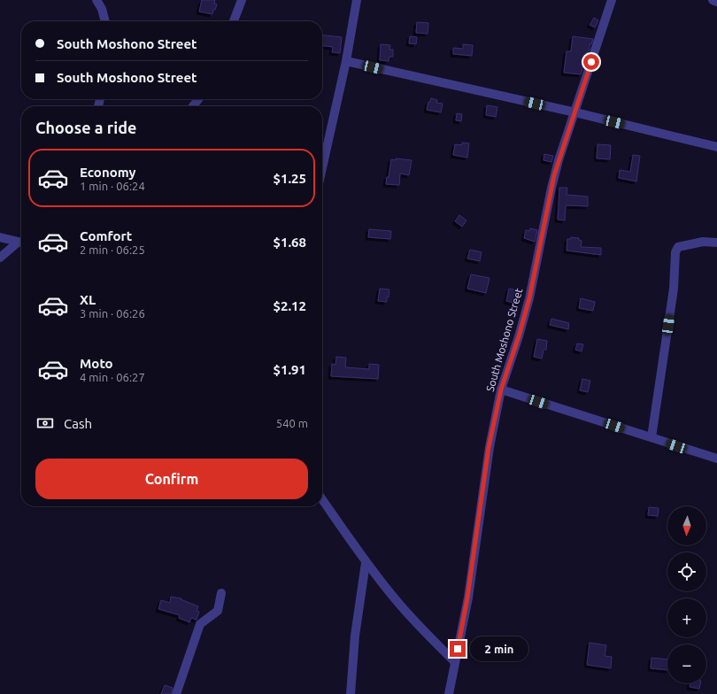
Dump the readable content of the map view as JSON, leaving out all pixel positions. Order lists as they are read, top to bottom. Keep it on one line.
{"streets":{"street":["South Moshono Street"]},"north":"bottom","page":{"banner":["South Moshono Street","South Moshono Street"],"heading":"Choose a ride","list":[{"name":"Economy","note":"1 min · 06:24","value":"$1.25"},{"name":"Comfort","note":"2 min · 06:25","value":"$1.68"},{"name":"XL","note":"3 min · 06:26","value":"$2.12"},{"name":"Moto","note":"4 min · 06:27","value":"$1.91"}],"pay":["Cash","540 m"],"buttons":"Confirm","map_buttons":["+","−"],"bubble":"2 min"}}
